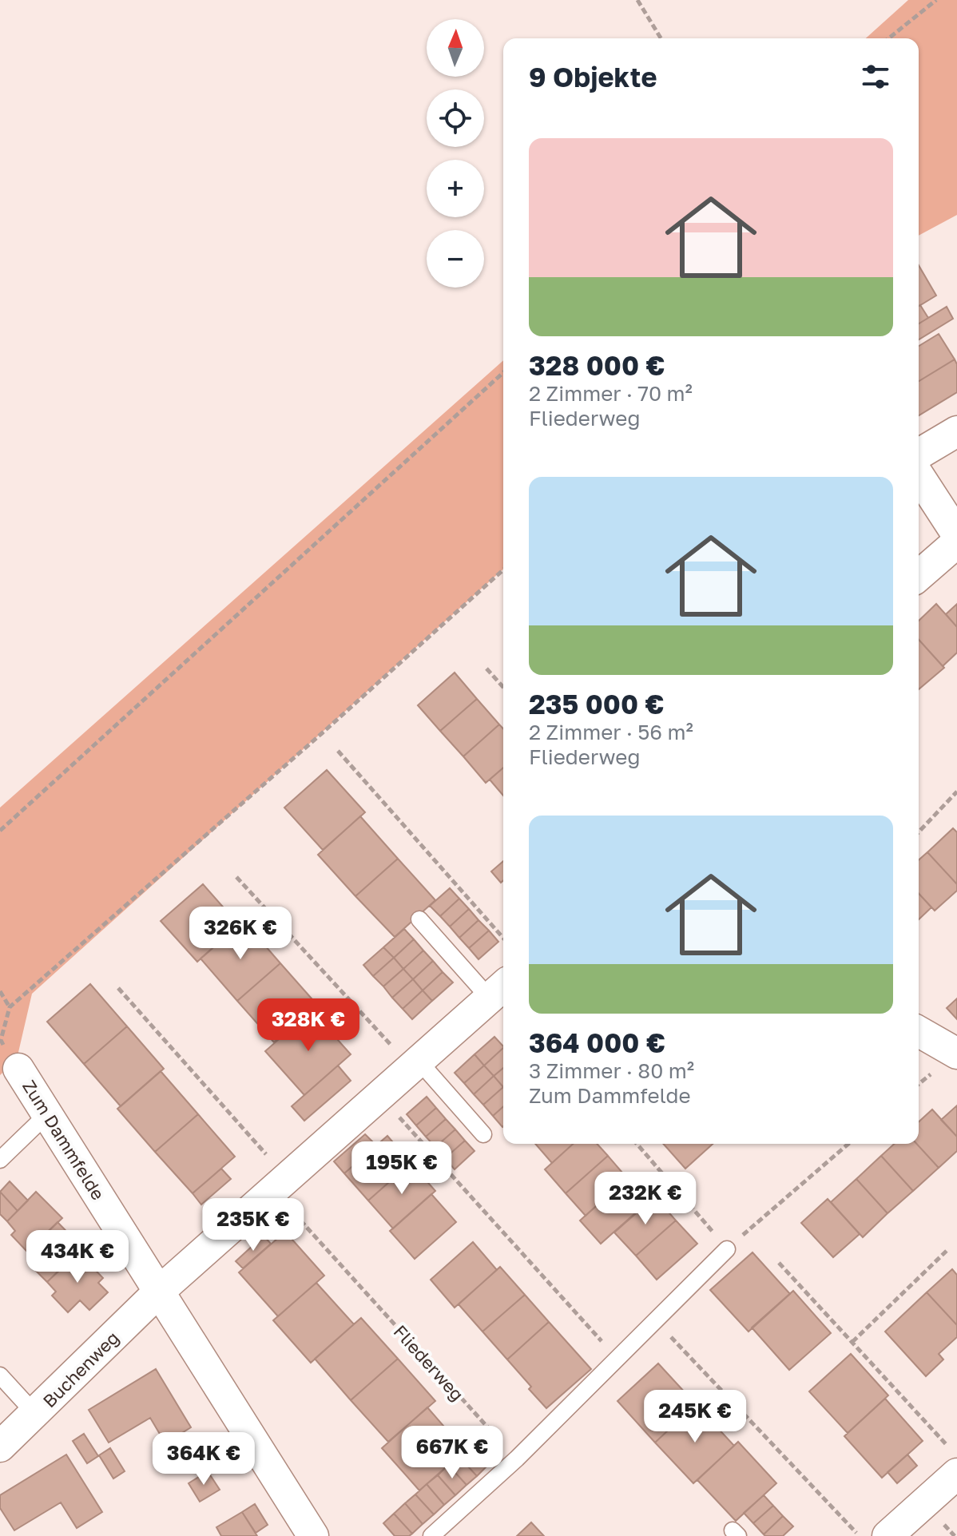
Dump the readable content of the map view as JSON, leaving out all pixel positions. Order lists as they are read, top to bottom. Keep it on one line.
{"streets":{"street":["Zum Dammfelde","Buchenweg"],"path":["Fliederweg"]},"crossings":[["Zum Dammfelde","Buchenweg"]],"north":"top","page":{"map_buttons":["+","−"],"heading":"9 Objekte","list":[{"name":"328 000 €","note":"2 Zimmer · 70 m² · Fliederweg"},{"name":"235 000 €","note":"2 Zimmer · 56 m² · Fliederweg"},{"name":"364 000 €","note":"3 Zimmer · 80 m² · Zum Dammfelde"}],"price":["326K €","328K €","195K €","232K €","235K €","434K €","245K €","667K €","364K €"]}}
